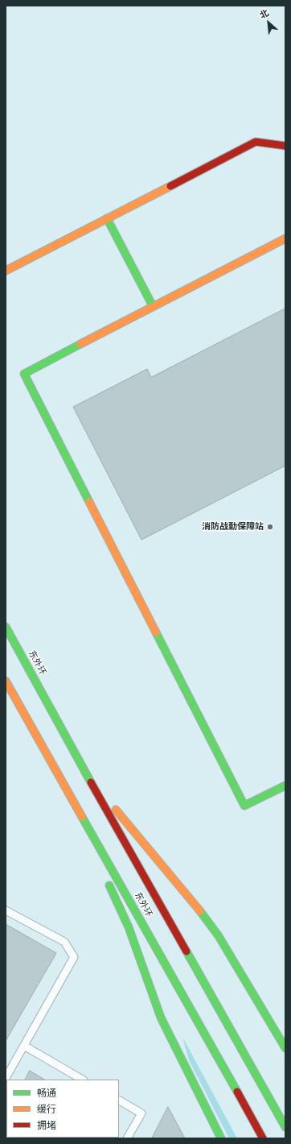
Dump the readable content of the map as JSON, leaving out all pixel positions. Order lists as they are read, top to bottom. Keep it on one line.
{"streets":{"main road":["东外环"]},"places":["消防战勤保障站"],"legend":["畅通","缓行","拥堵"],"north":"top left"}
